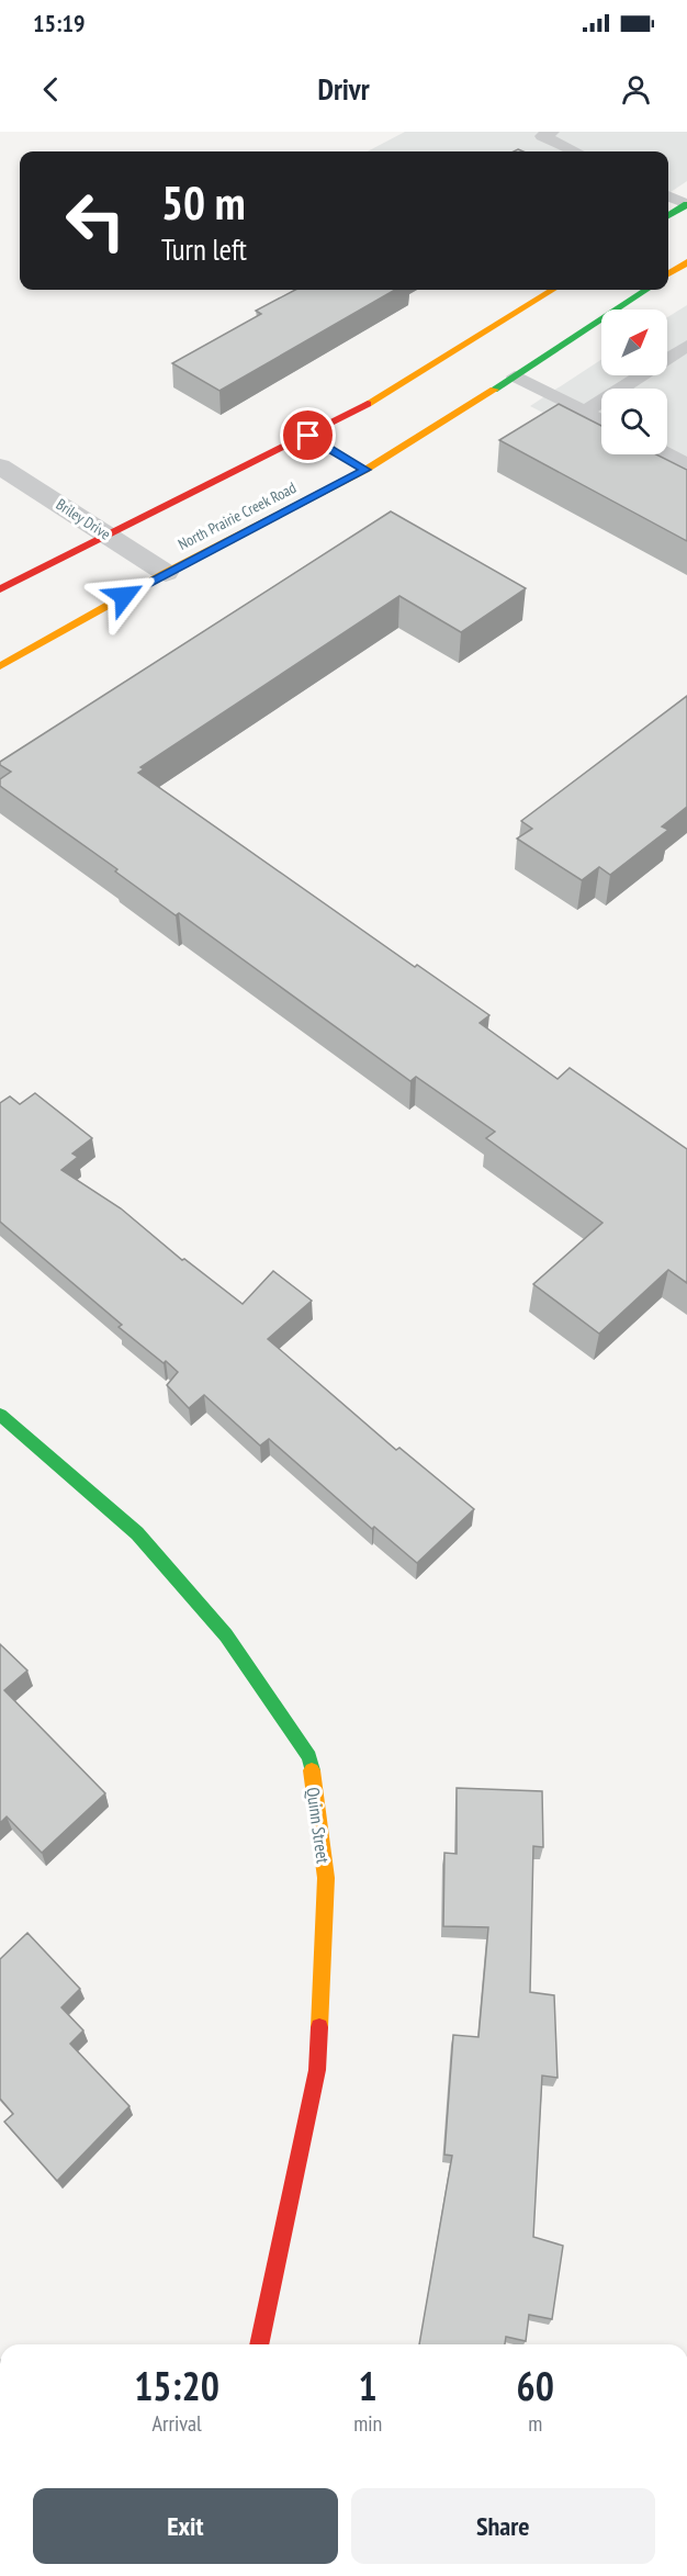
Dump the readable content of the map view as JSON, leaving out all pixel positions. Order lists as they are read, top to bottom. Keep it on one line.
{"streets":{"main road":["North Prairie Creek Road","Quinn Street"],"street":["Briley Drive"]},"crossings":[["North Prairie Creek Road","Briley Drive"]],"north":"top right","page":{"status":"15:19","header":"Drivr","turn":["50 m","Turn left"],"eta":["15:20","Arrival","1","min","60","m"],"buttons":["Exit","Share"]}}
